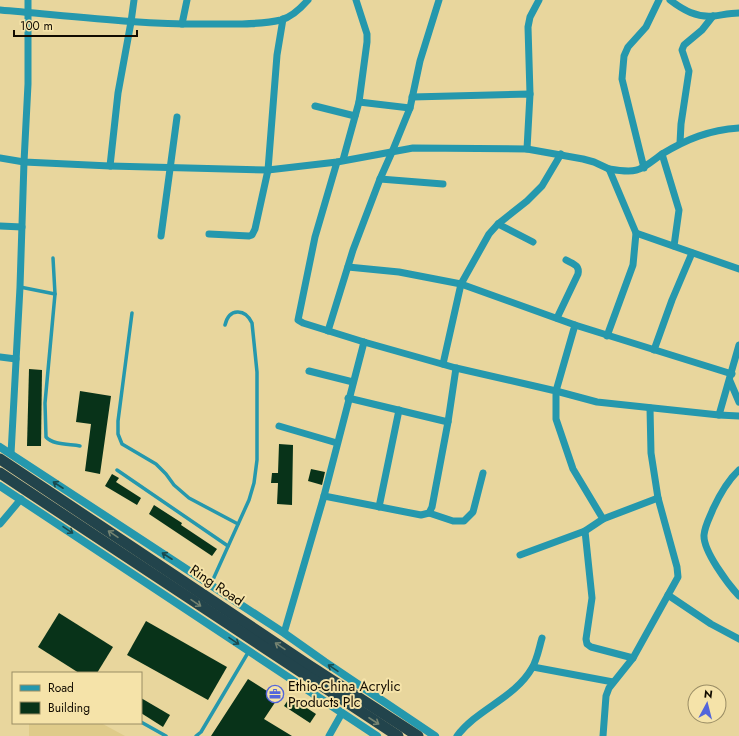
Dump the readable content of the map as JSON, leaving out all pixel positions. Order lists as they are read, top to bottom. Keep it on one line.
{"streets":{"highway":["Ring Road"]},"places":{"office":["Ethio-China Acrylic Products Plc"]},"legend":["Road","Building"],"scale_bar":"100 m","north":"top"}
